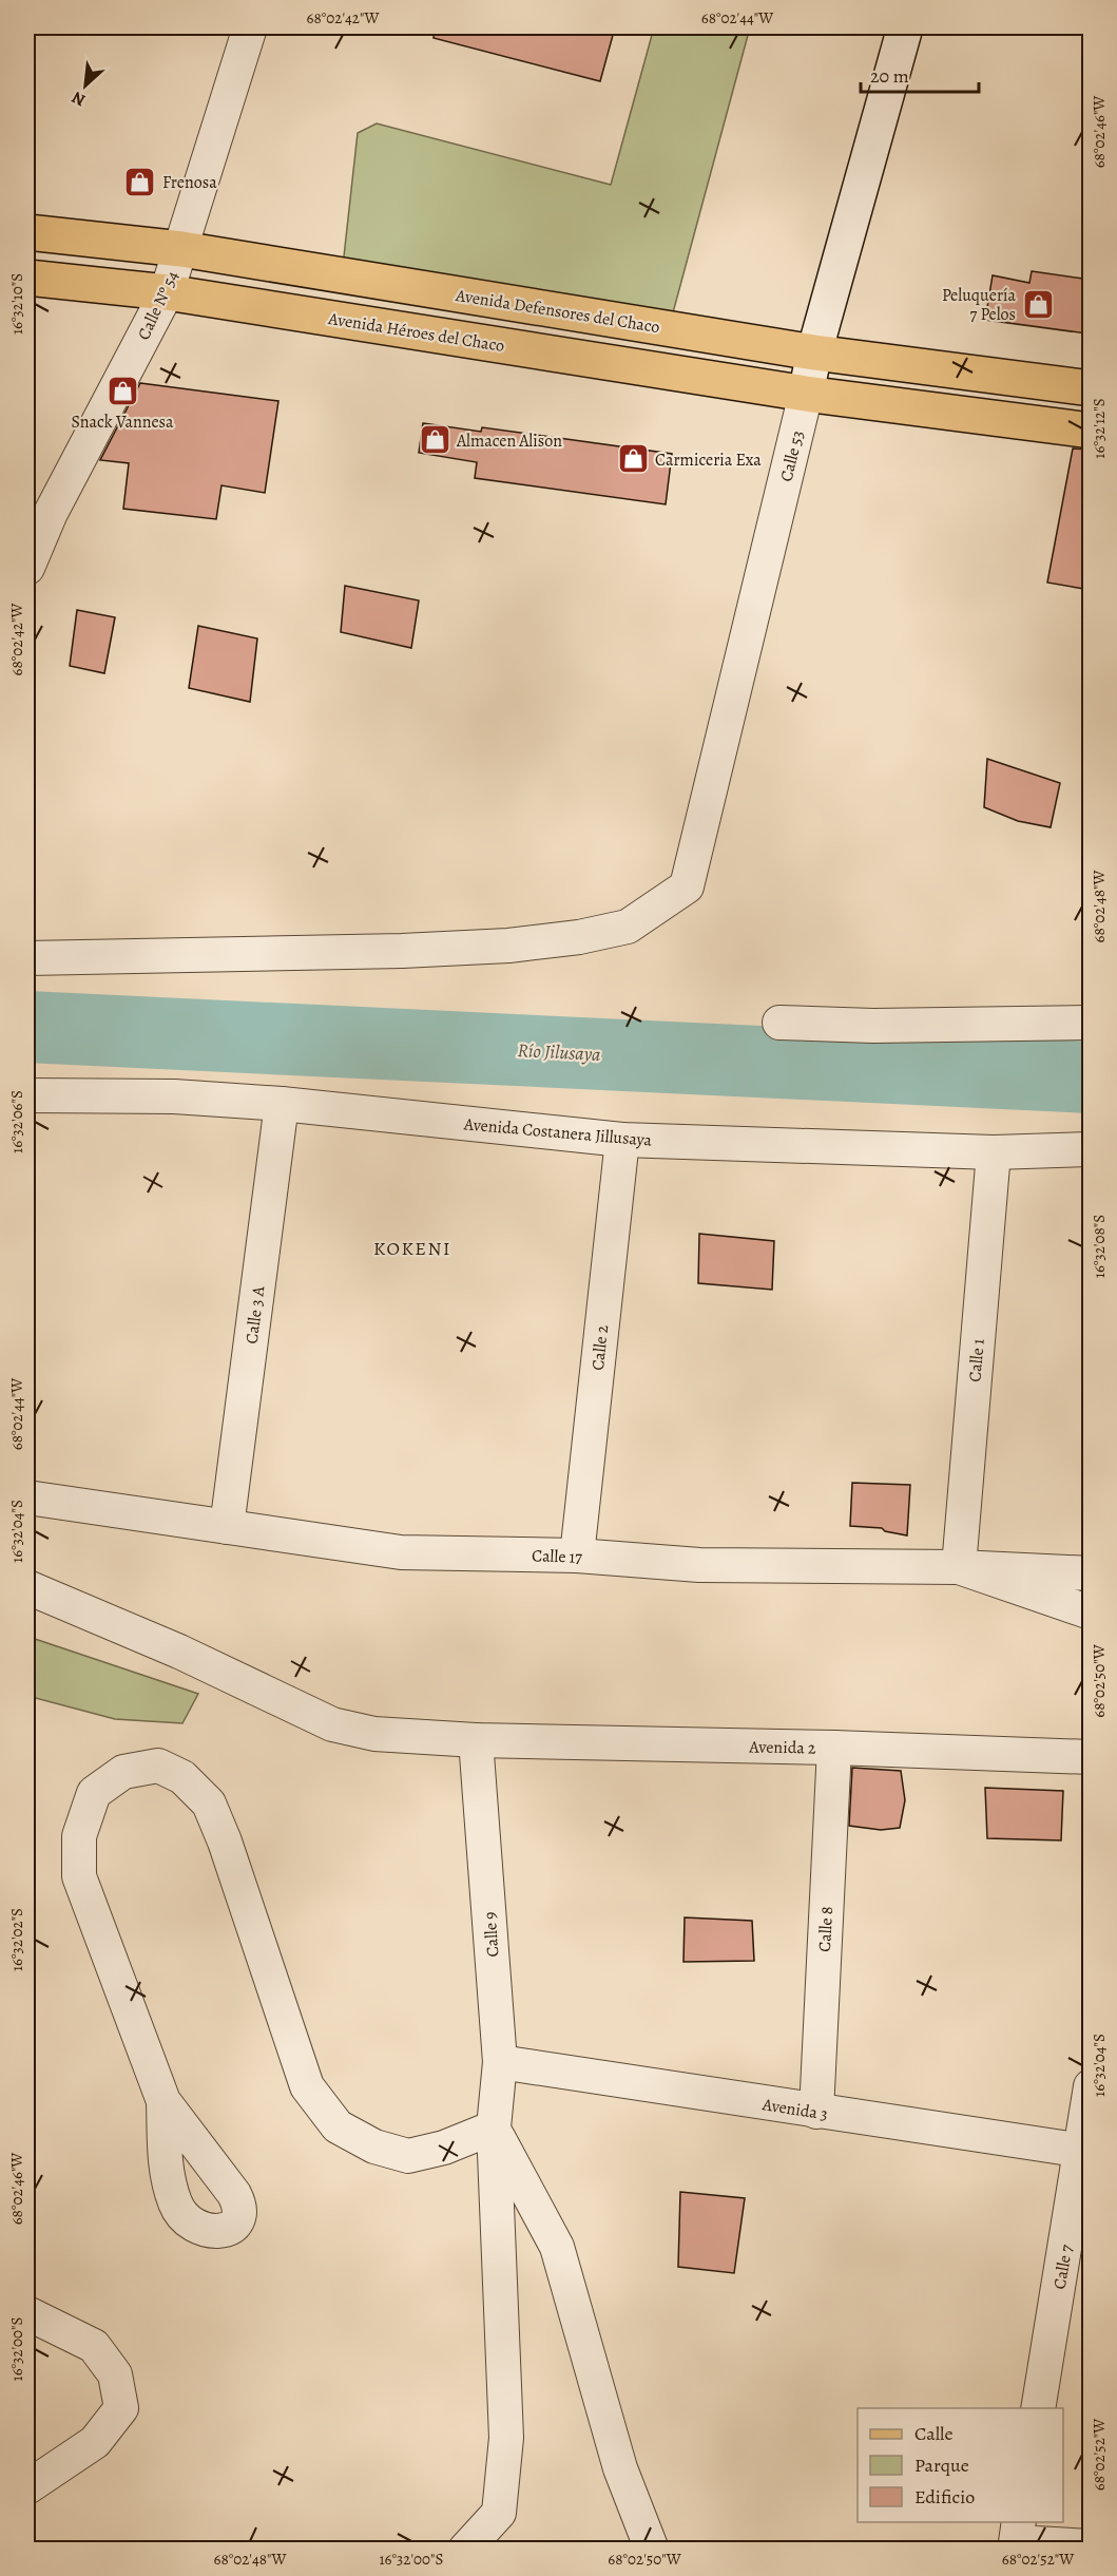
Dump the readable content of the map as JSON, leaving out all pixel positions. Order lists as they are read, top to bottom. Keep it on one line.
{"streets":{"main road":["Avenida Defensores del Chaco","Avenida Héroes del Chaco"],"street":["Calle Nº 54","Calle 53","Avenida Costanera Jillusaya","Calle 3 A","Calle 2","Calle 1","Calle 17","Avenida 2","Calle 8","Calle 9","Avenida 3","Calle 7"]},"crossings":[["Calle Nº 54","Avenida Defensores del Chaco"],["Calle Nº 54","Avenida Héroes del Chaco"],["Avenida Defensores del Chaco","Calle 53"],["Avenida Héroes del Chaco","Calle 53"],["Avenida Costanera Jillusaya","Calle 3 A"],["Avenida Costanera Jillusaya","Calle 2"],["Avenida Costanera Jillusaya","Calle 1"],["Calle 3 A","Calle 17"],["Calle 2","Calle 17"],["Calle 1","Calle 17"],["Avenida 2","Calle 8"],["Avenida 2","Calle 9"],["Calle 8","Avenida 3"],["Calle 9","Avenida 3"],["Avenida 3","Calle 7"]],"districts":["KOKENI"],"water":["Río Jilusaya"],"places":{"shop":["Frenosa","Peluquería 7 Pelos","Snack Vannesa","Almacen Alison","Carmiceria Exa"]},"legend":["Calle","Parque","Edificio"],"scale_bar":"20 m","north":"bottom left","coordinates":["68°02'42\"W","68°02'44\"W","68°02'46\"W","16°32'10\"S","16°32'12\"S","68°02'48\"W","16°32'06\"S","16°32'08\"S","16°32'04\"S","68°02'50\"W","16°32'02\"S","16°32'00\"S","68°02'52\"W"]}
